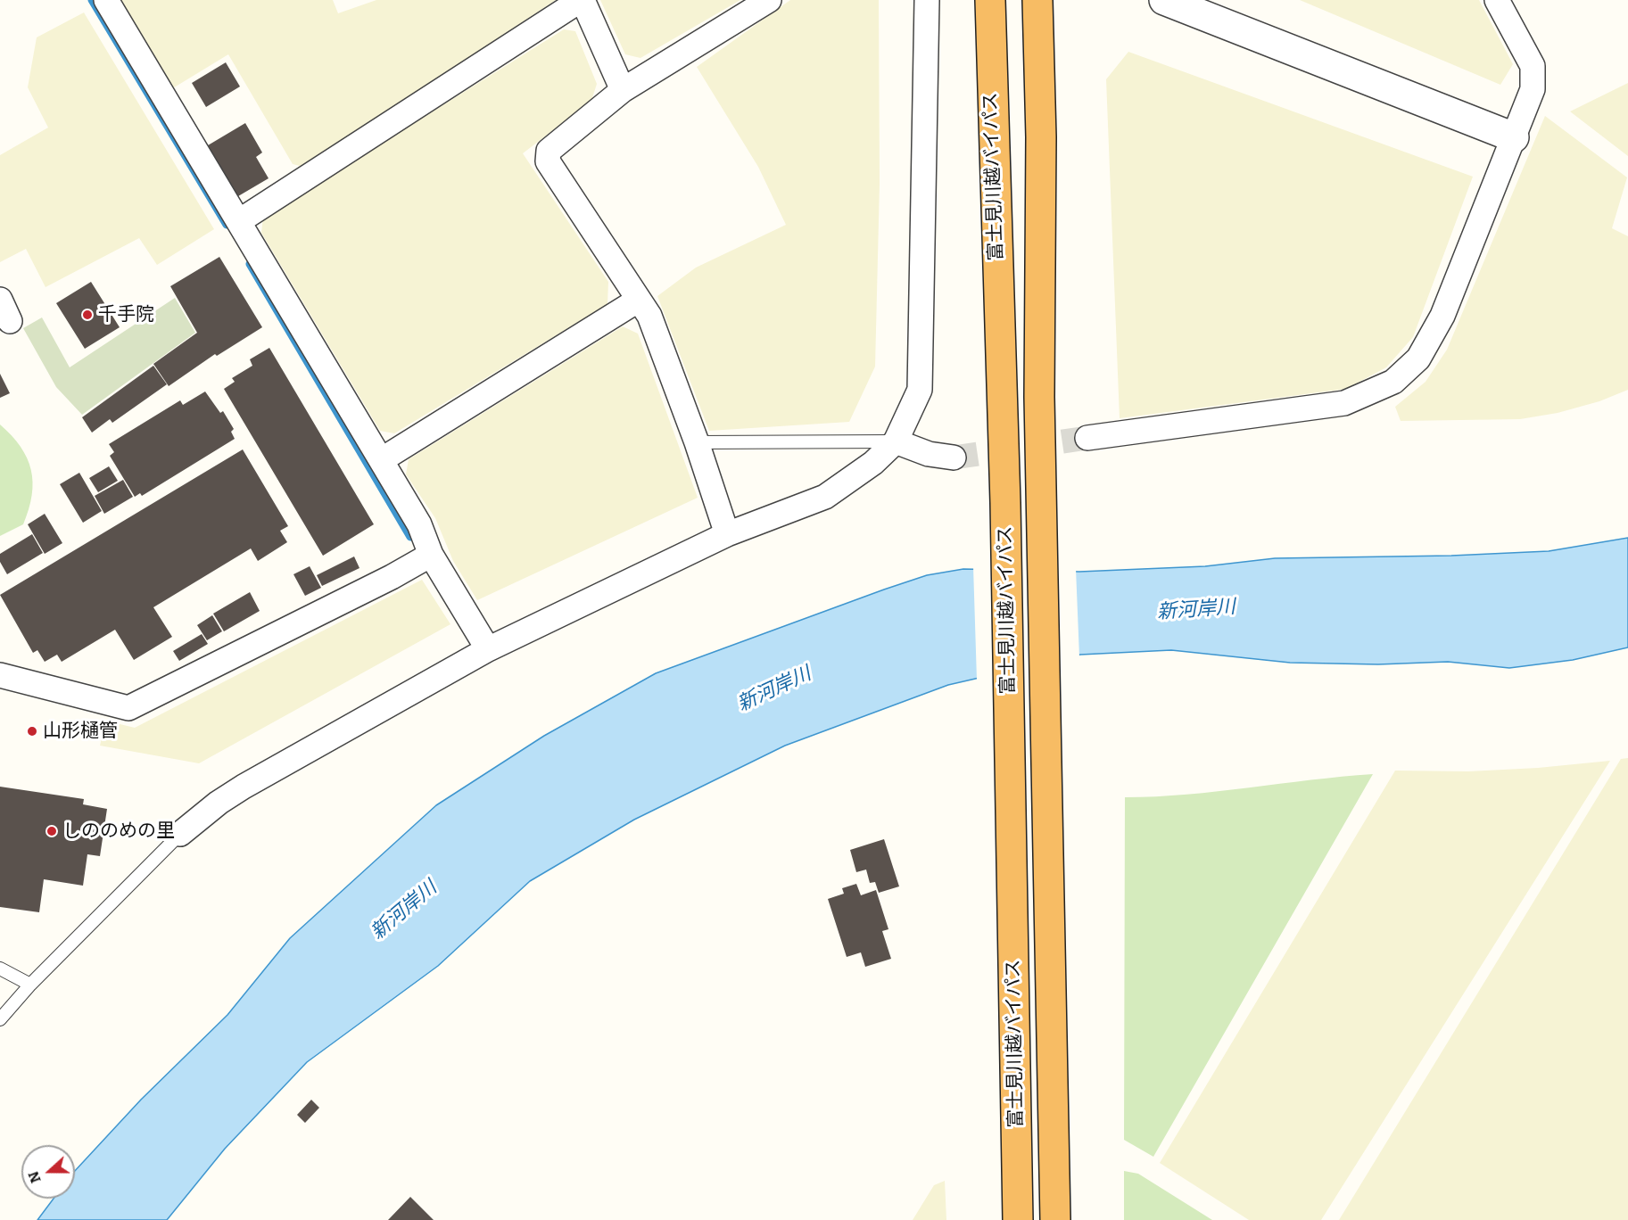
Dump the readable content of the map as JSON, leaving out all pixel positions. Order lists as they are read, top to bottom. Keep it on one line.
{"streets":{"highway":["富士見川越バイパス"]},"water":["新河岸川"],"places":["千手院","山形樋管","しののめの里"],"north":"left"}
